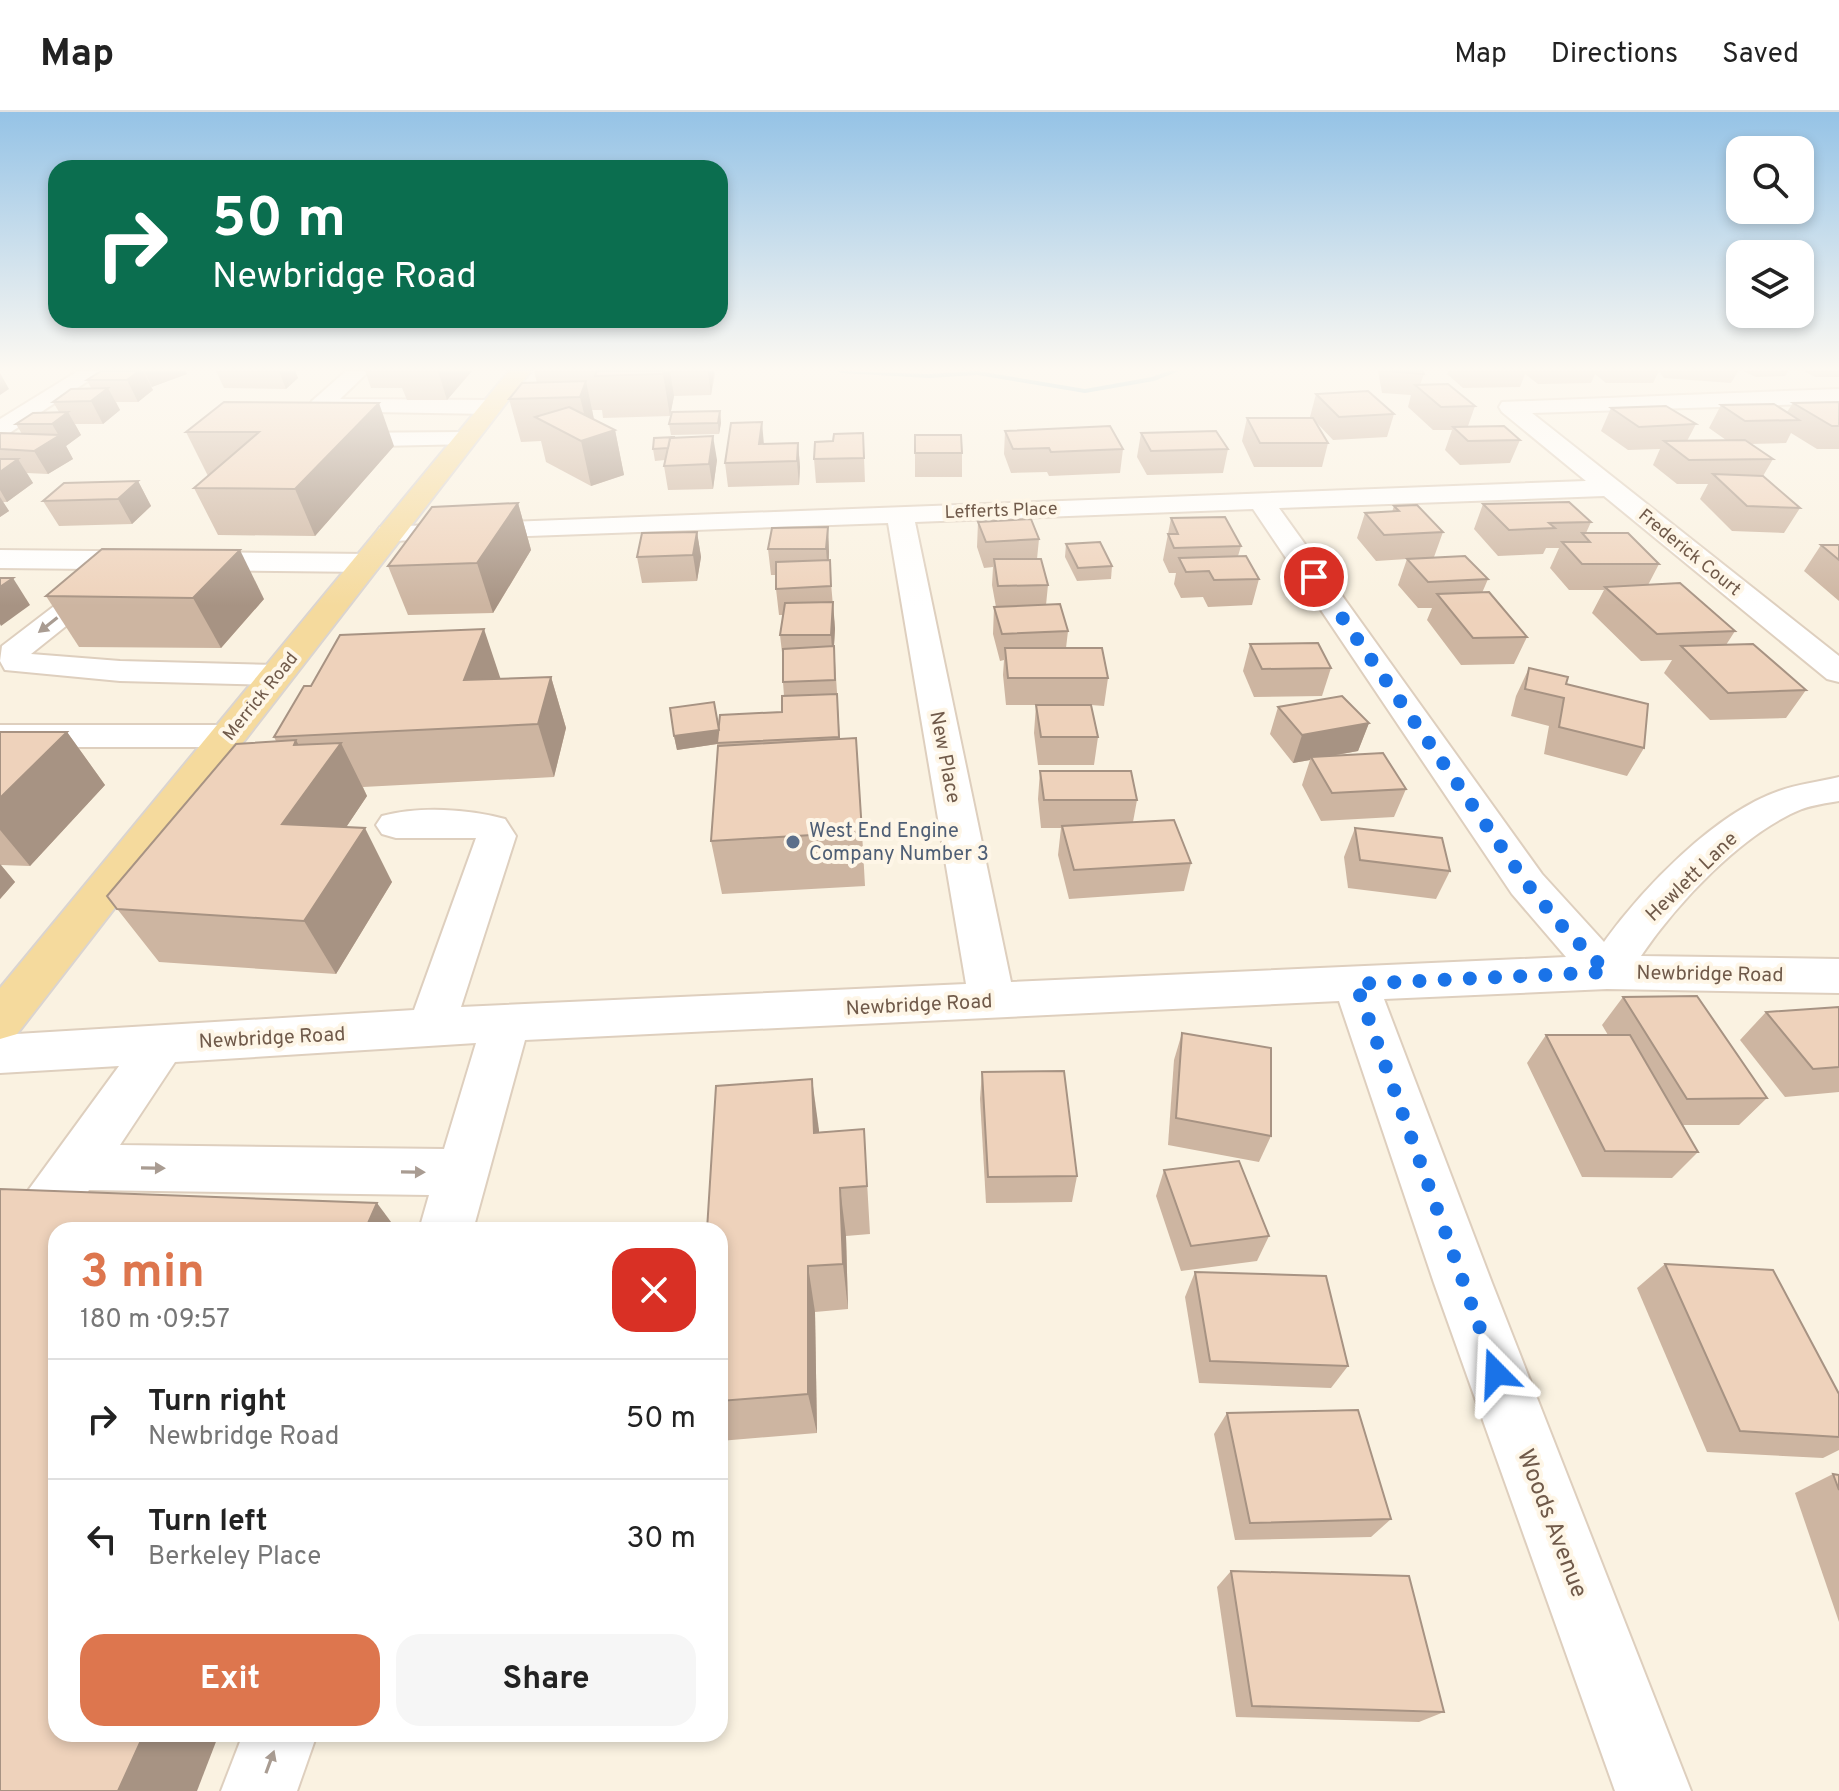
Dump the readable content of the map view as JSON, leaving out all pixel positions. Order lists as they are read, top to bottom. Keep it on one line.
{"streets":{"main road":["Merrick Road"],"street":["Lefferts Place","Frederick Court","New Place","Hewlett Lane","Newbridge Road","Woods Avenue"]},"crossings":[["Lefferts Place","Frederick Court"],["Lefferts Place","Merrick Road"],["Lefferts Place","New Place"],["New Place","Newbridge Road"],["Hewlett Lane","Newbridge Road"],["Newbridge Road","Woods Avenue"]],"places":["West End Engine Company Number 3"],"page":{"header":"Map","nav":["Map","Directions","Saved"],"turn":["50 m","Newbridge Road"],"heading":["3 min","180 m · 09:57"],"list":[{"name":"Turn right","note":"Newbridge Road","value":"50 m"},{"name":"Turn left","note":"Berkeley Place","value":"30 m"}],"buttons":["Exit","Share"]}}
